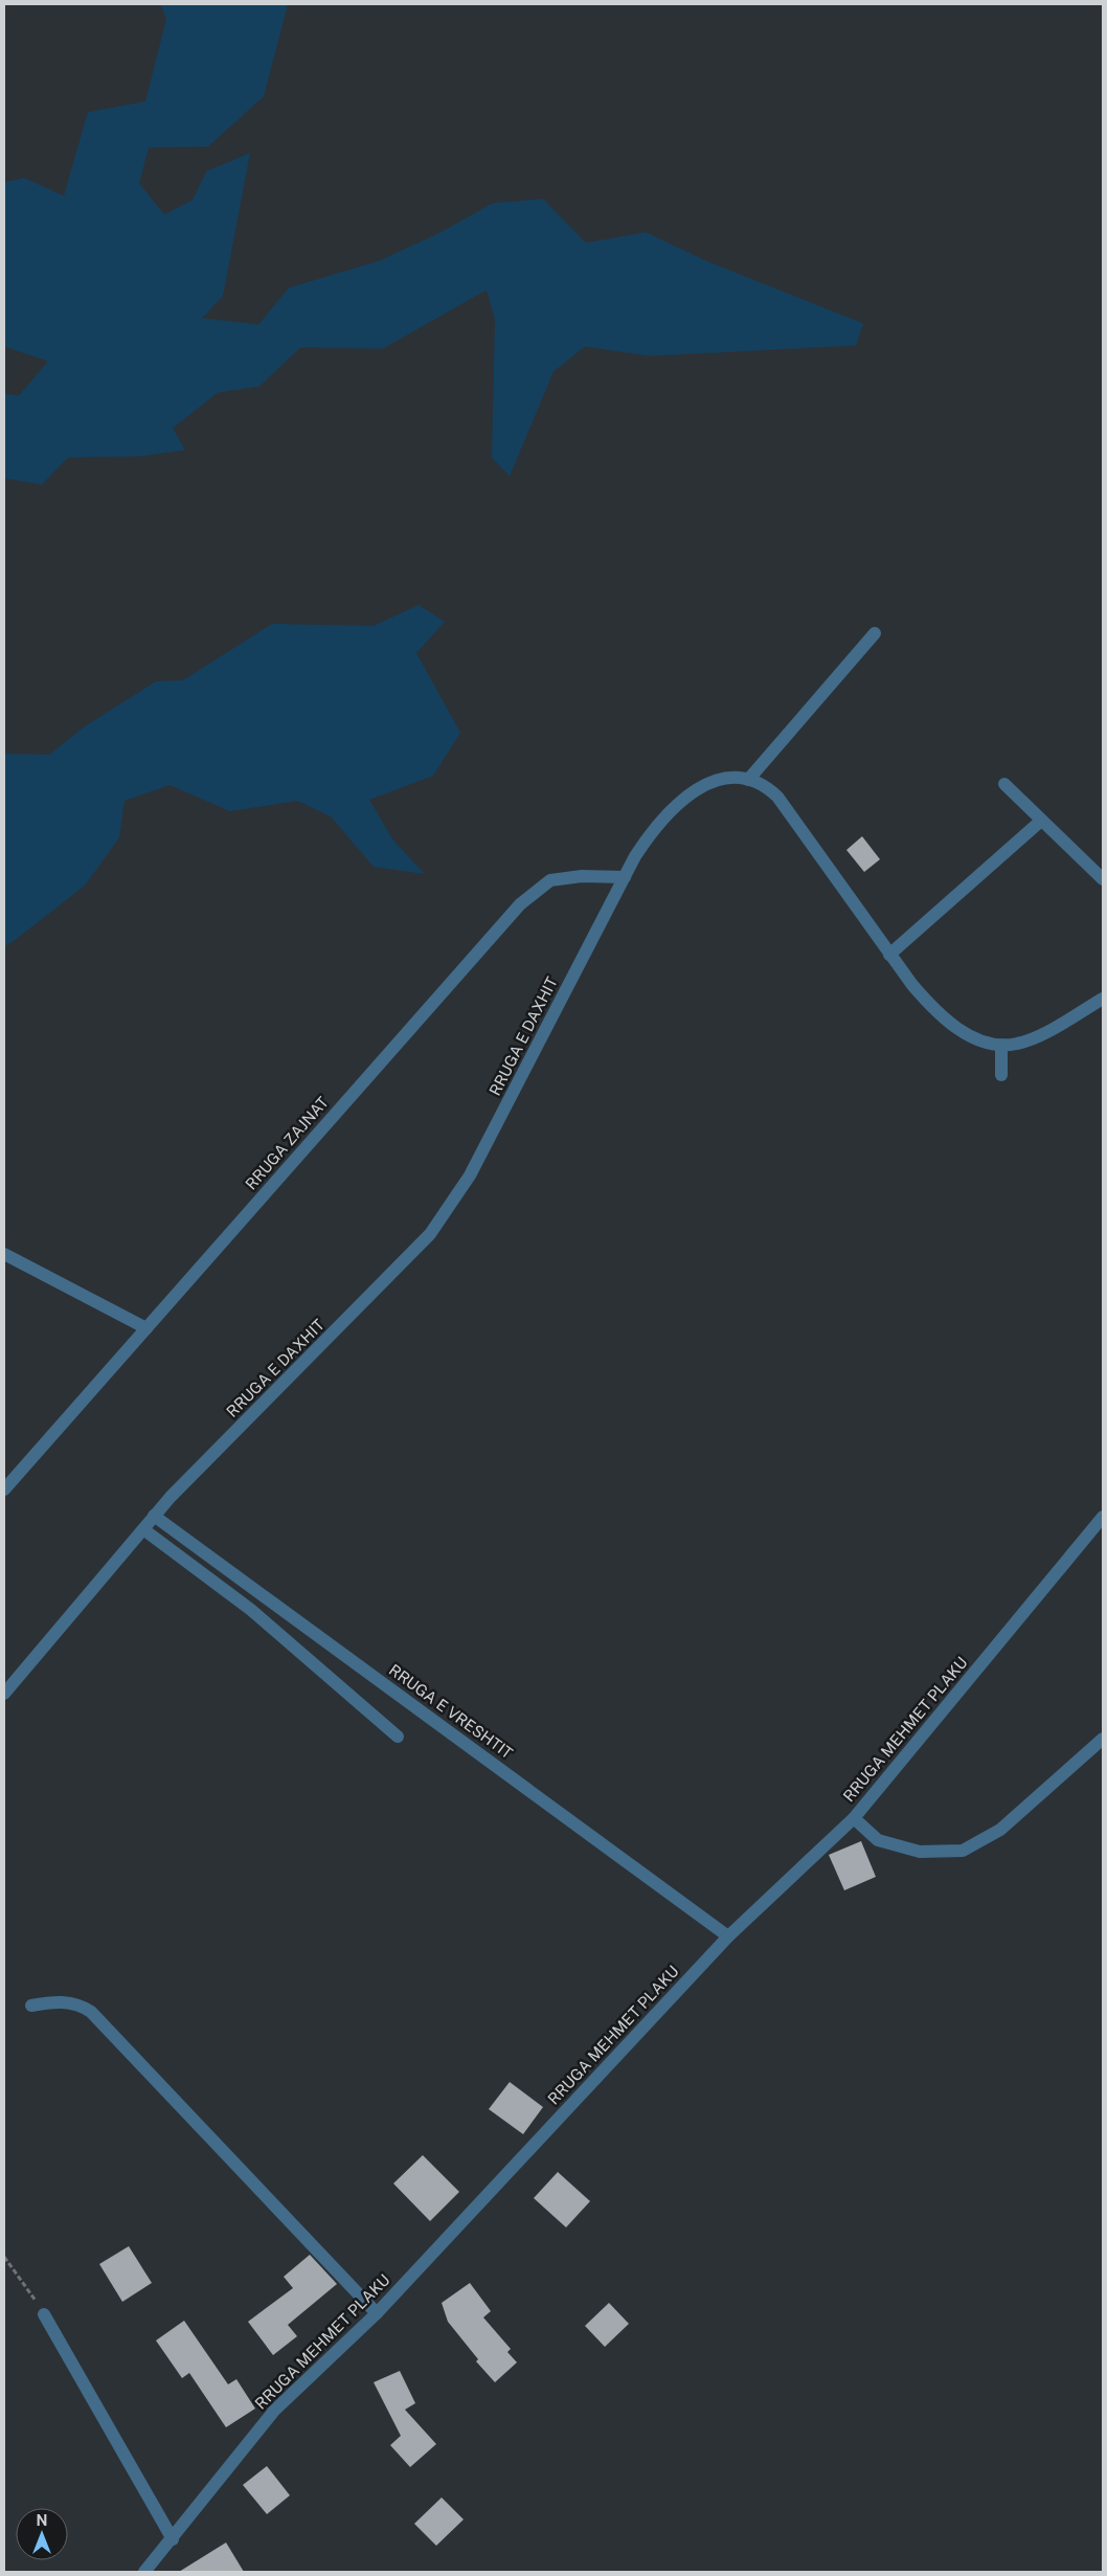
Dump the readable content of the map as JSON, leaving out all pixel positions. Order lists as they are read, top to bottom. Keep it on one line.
{"streets":{"street":["RRUGA E DAXHIT","RRUGA ZAJNAT","RRUGA E VRESHTIT","RRUGA MEHMET PLAKU"]},"crossings":[["RRUGA E DAXHIT","RRUGA ZAJNAT"],["RRUGA E DAXHIT","RRUGA E VRESHTIT"],["RRUGA E VRESHTIT","RRUGA MEHMET PLAKU"]],"north":"top"}
